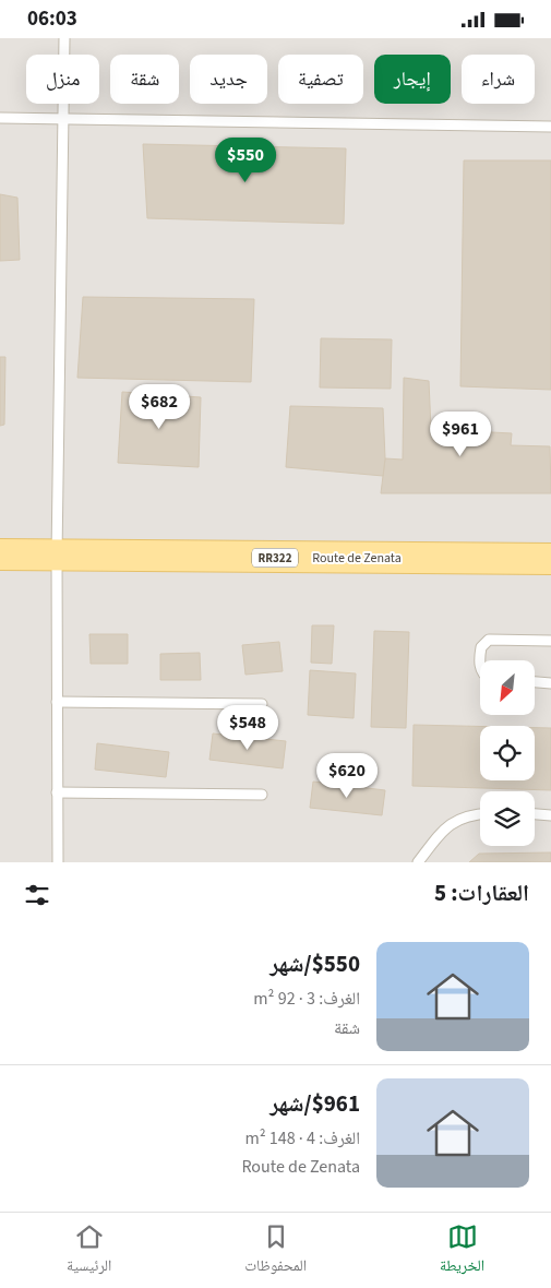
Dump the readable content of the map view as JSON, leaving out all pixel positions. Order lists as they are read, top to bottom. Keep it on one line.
{"streets":{"main road":["RR322","Route de Zenata"]},"north":"bottom left","page":{"status":"06:03","chip":["شراء","إيجار","تصفية","جديد","شقة","منزل"],"price":["$550","$682","$961","$548","$620"],"heading":"العقارات: 5","list":[{"name":"$550/شهر","note":"الغرف: 3 · 92 m² · شقة"},{"name":"$961/شهر","note":"الغرف: 4 · 148 m² · Route de Zenata"}],"tabs":["الخريطة","المحفوظات","الرئيسية"]}}
